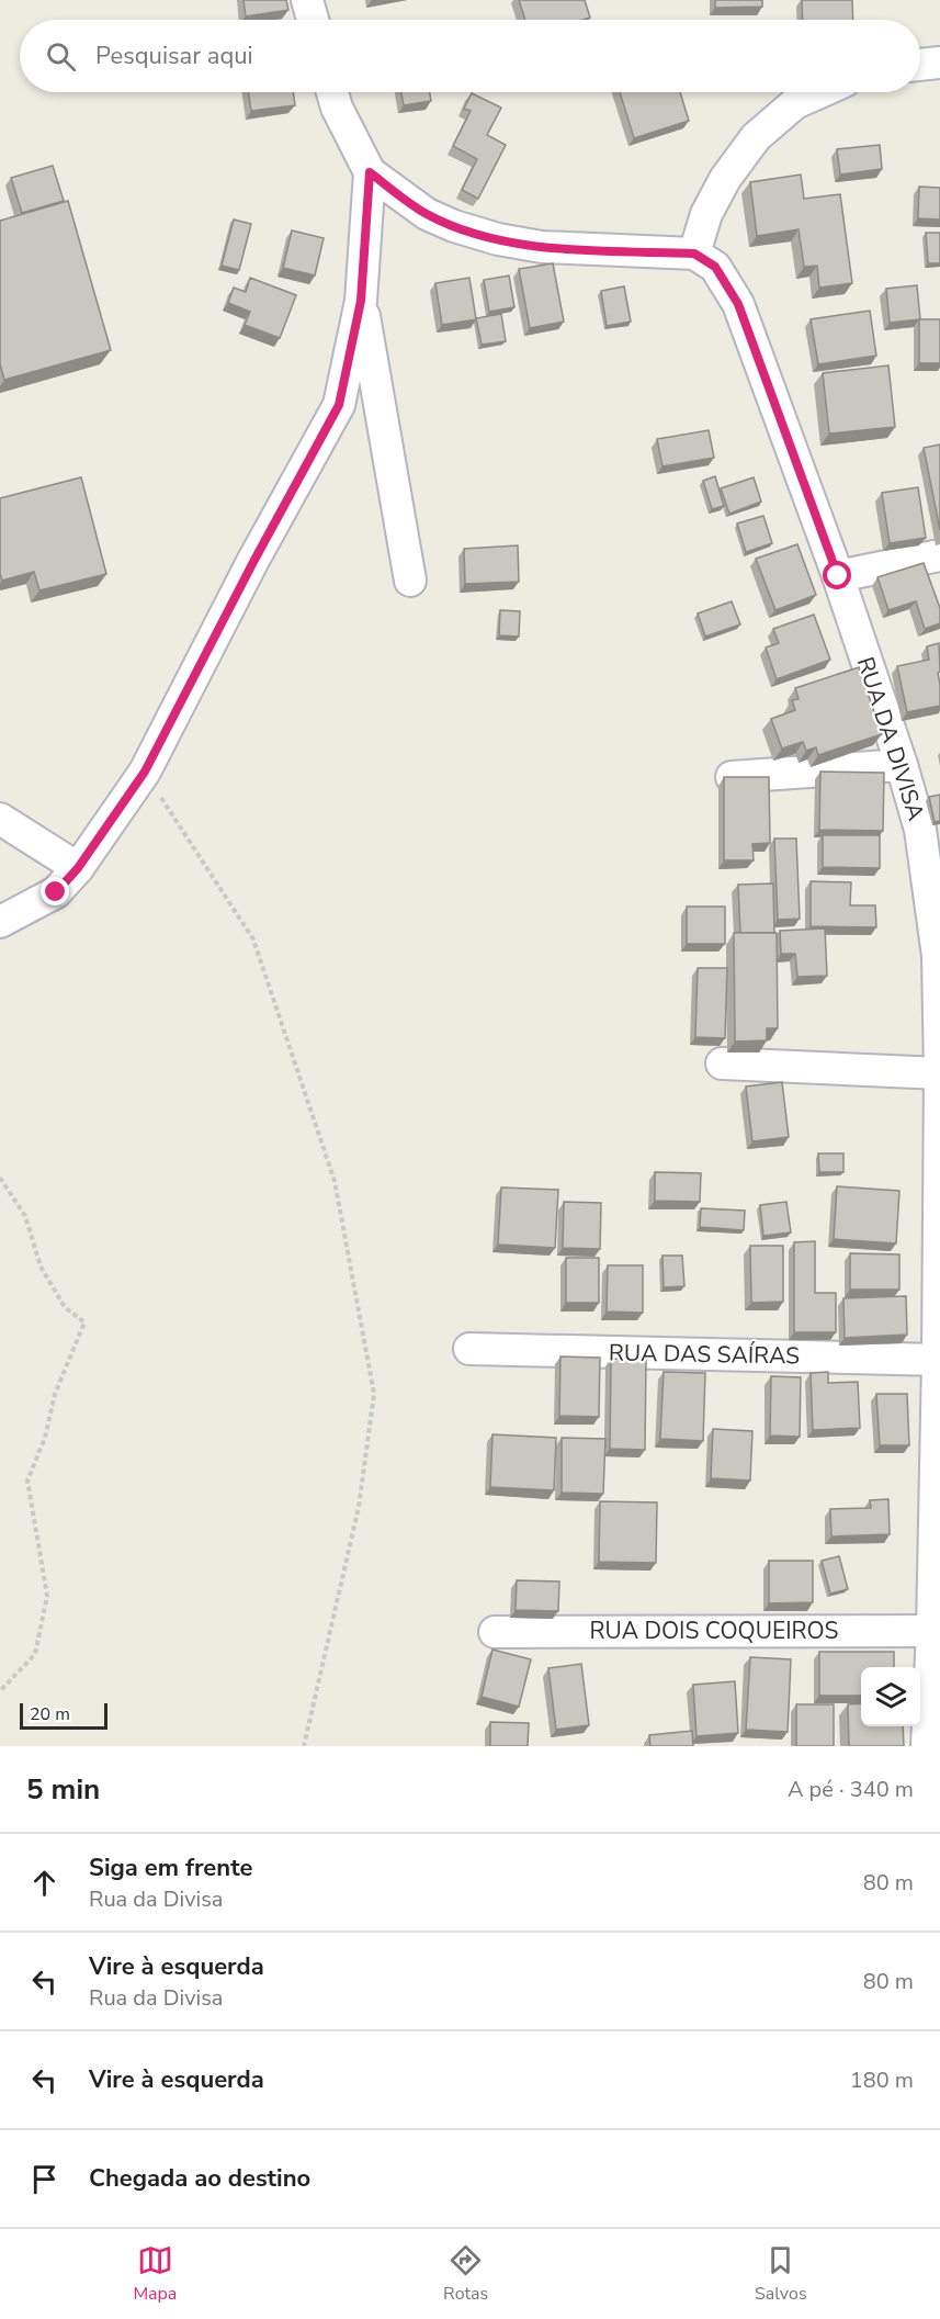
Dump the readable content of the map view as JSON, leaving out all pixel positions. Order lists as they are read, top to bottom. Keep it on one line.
{"streets":{"street":["RUA DA DIVISA","RUA DAS SAÍRAS","RUA DOIS COQUEIROS"]},"crossings":[["RUA DA DIVISA","RUA DAS SAÍRAS"],["RUA DA DIVISA","RUA DOIS COQUEIROS"]],"scale_bar":"20 m","page":{"search":"Pesquisar aqui","scale":"20 m","heading":["5 min","A pé · 340 m"],"list":[["Siga em frente","Rua da Divisa","80 m"],["Vire à esquerda","Rua da Divisa","80 m"],["Vire à esquerda","180 m"],"Chegada ao destino"],"nav":["Mapa","Rotas","Salvos"]}}
